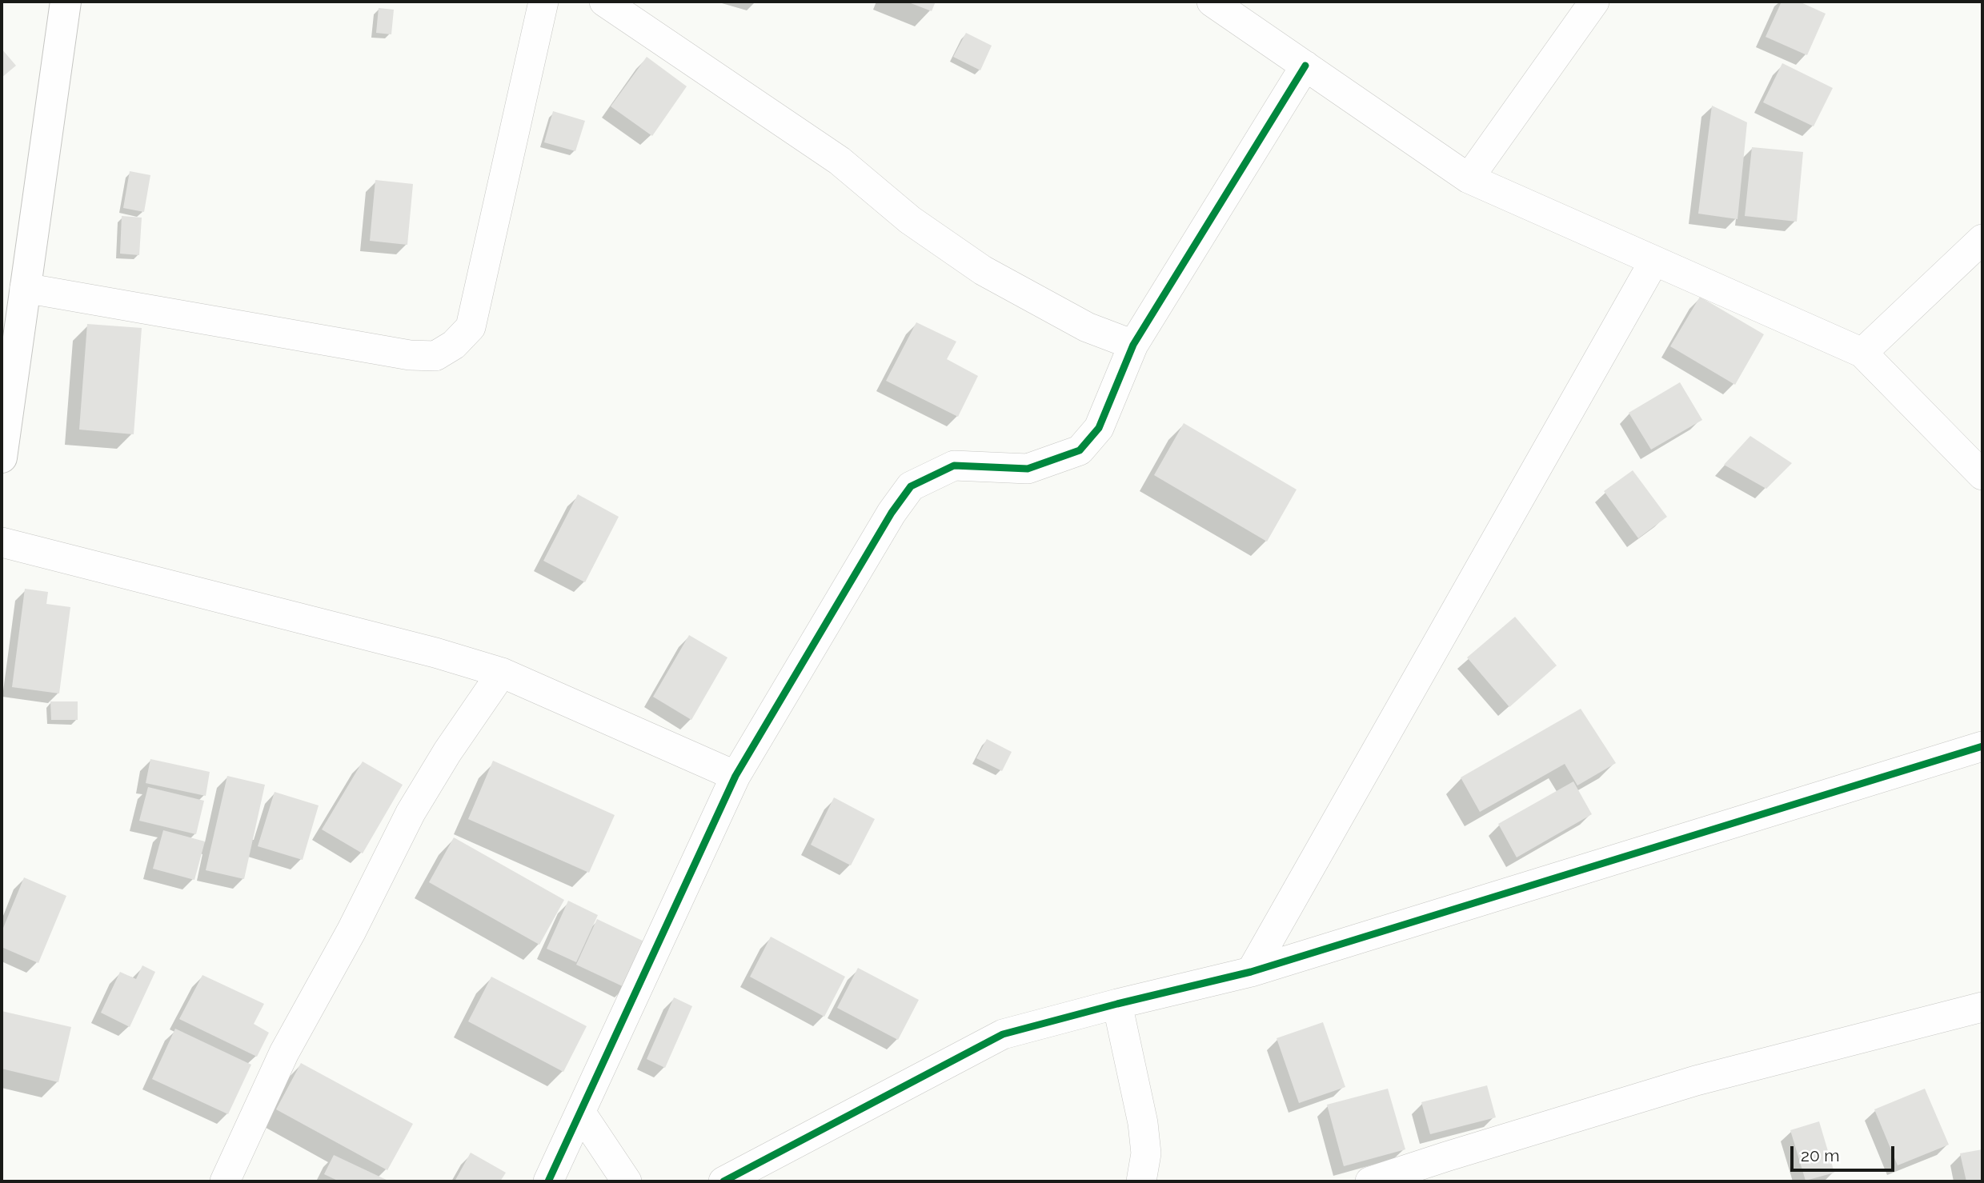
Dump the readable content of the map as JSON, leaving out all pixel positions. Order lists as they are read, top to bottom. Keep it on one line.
{"scale_bar":"20 m"}
